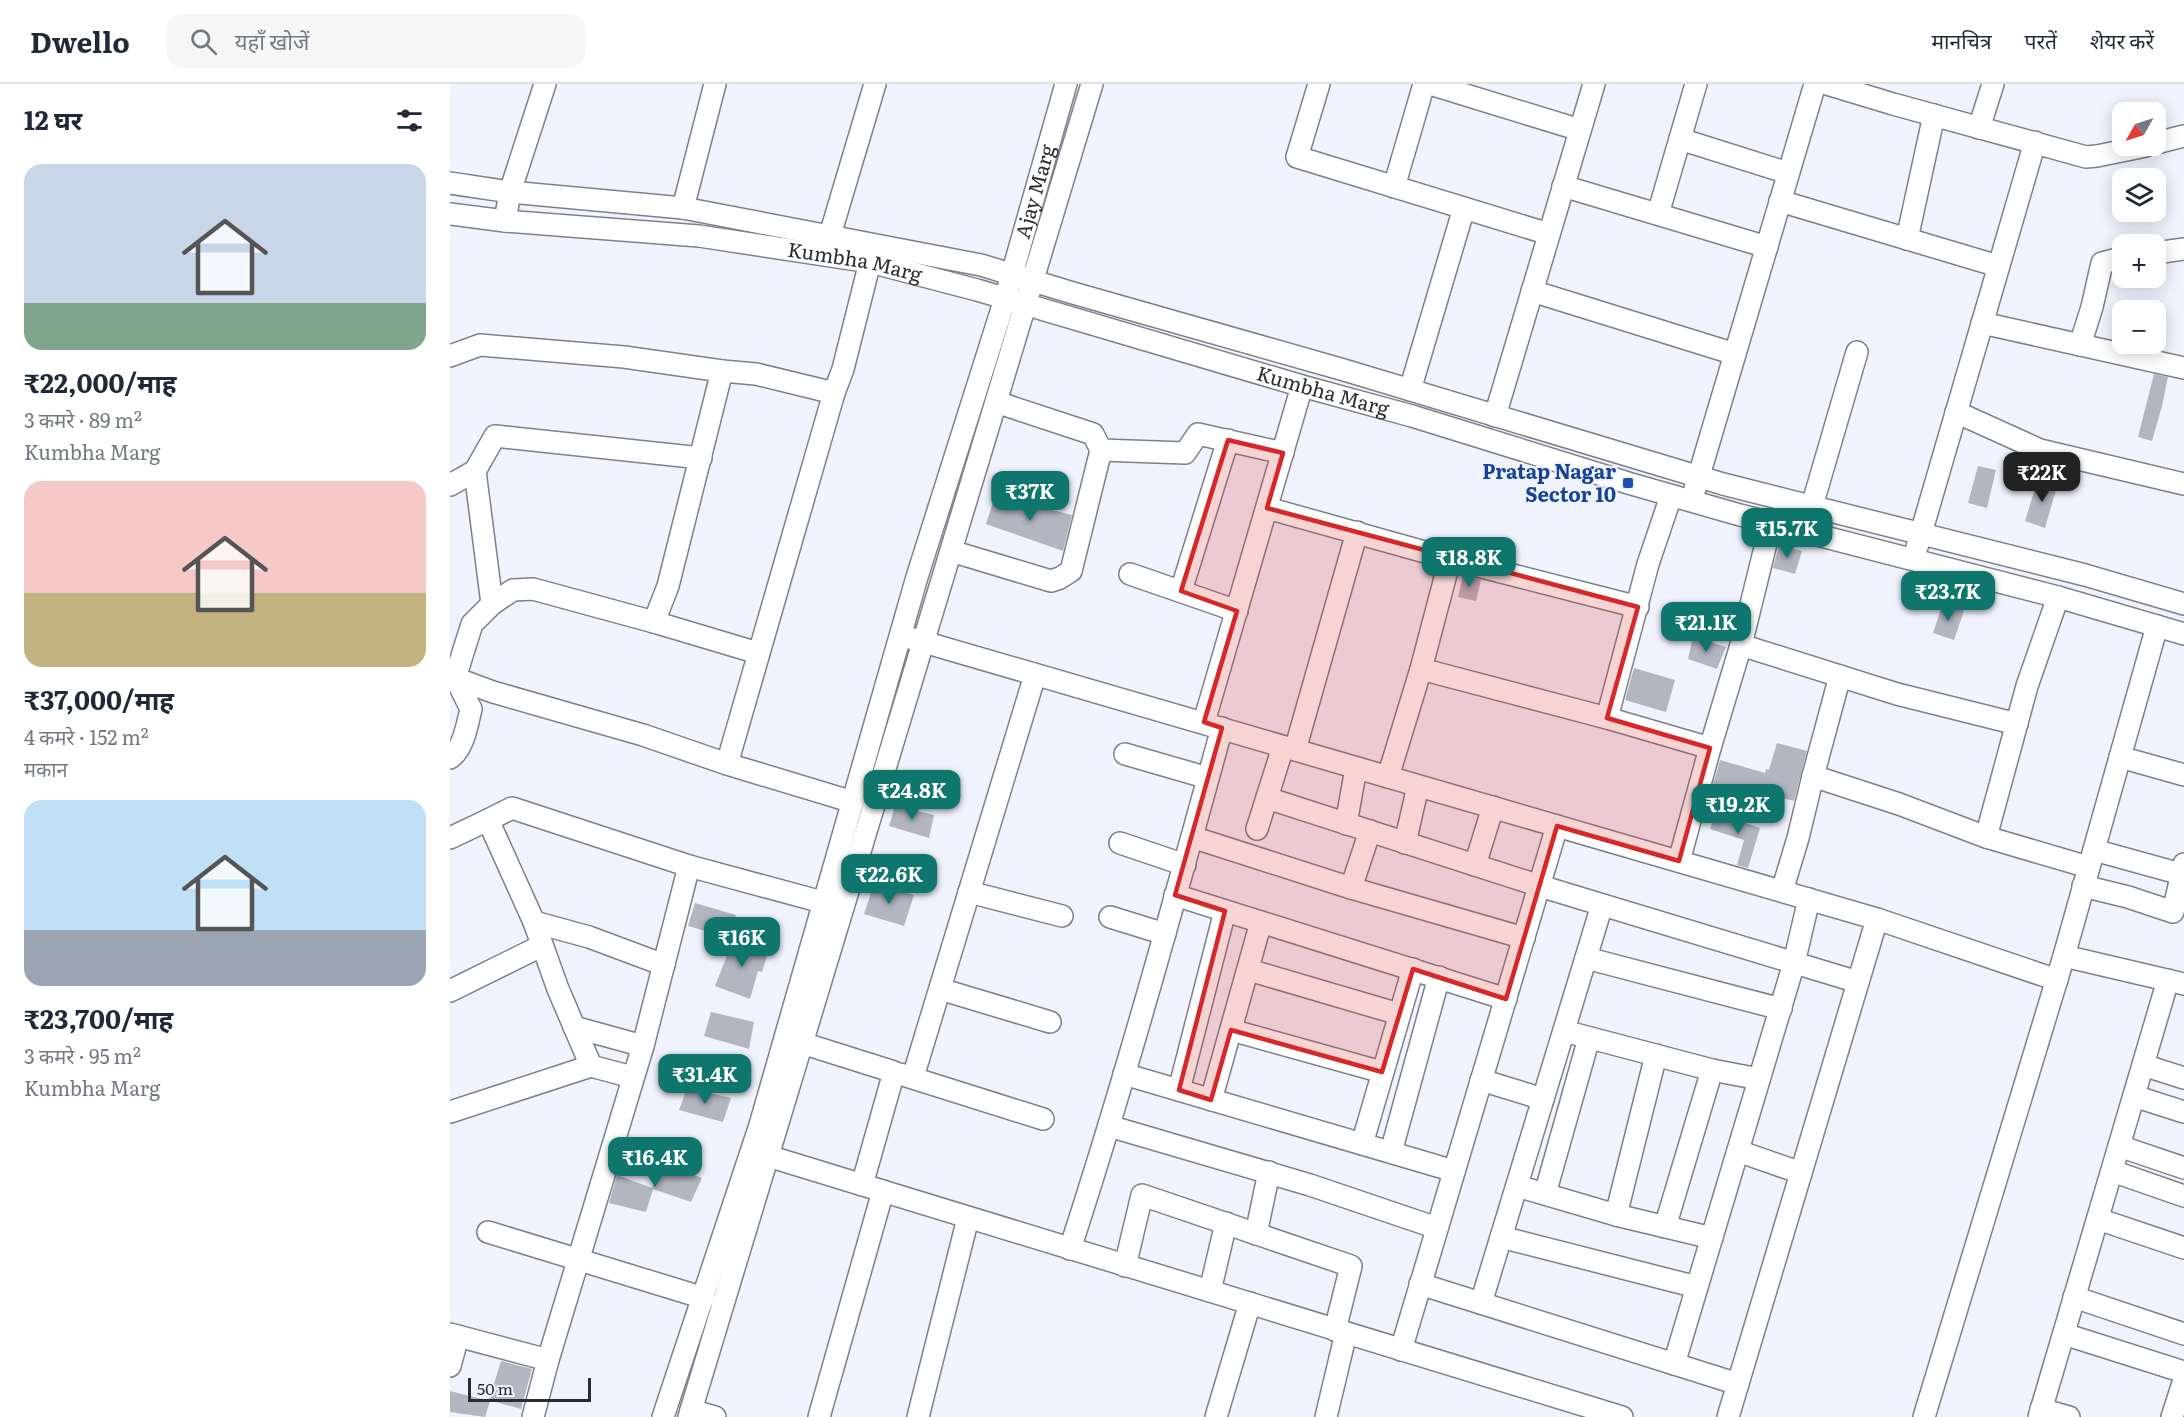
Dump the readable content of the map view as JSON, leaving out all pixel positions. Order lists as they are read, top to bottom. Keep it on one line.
{"streets":{"street":["Ajay Marg","Kumbha Marg"]},"crossings":[["Ajay Marg","Kumbha Marg"]],"places":{"transit":["Pratap Nagar Sector 10"]},"scale_bar":"50 m","north":"bottom left","page":{"header":"Dwello","search":"यहाँ खोजें","nav":["मानचित्र","परतें","शेयर करें"],"heading":"12 घर","map_buttons":["+","−"],"list":[{"name":"₹22,000/माह","note":"3 कमरे · 89 m² · Kumbha Marg"},{"name":"₹37,000/माह","note":"4 कमरे · 152 m² · मकान"},{"name":"₹23,700/माह","note":"3 कमरे · 95 m² · Kumbha Marg"}],"price":["₹22K","₹37K","₹15.7K","₹18.8K","₹23.7K","₹21.1K","₹24.8K","₹19.2K","₹22.6K","₹16K","₹31.4K","₹16.4K"],"scale":"50 m"}}
